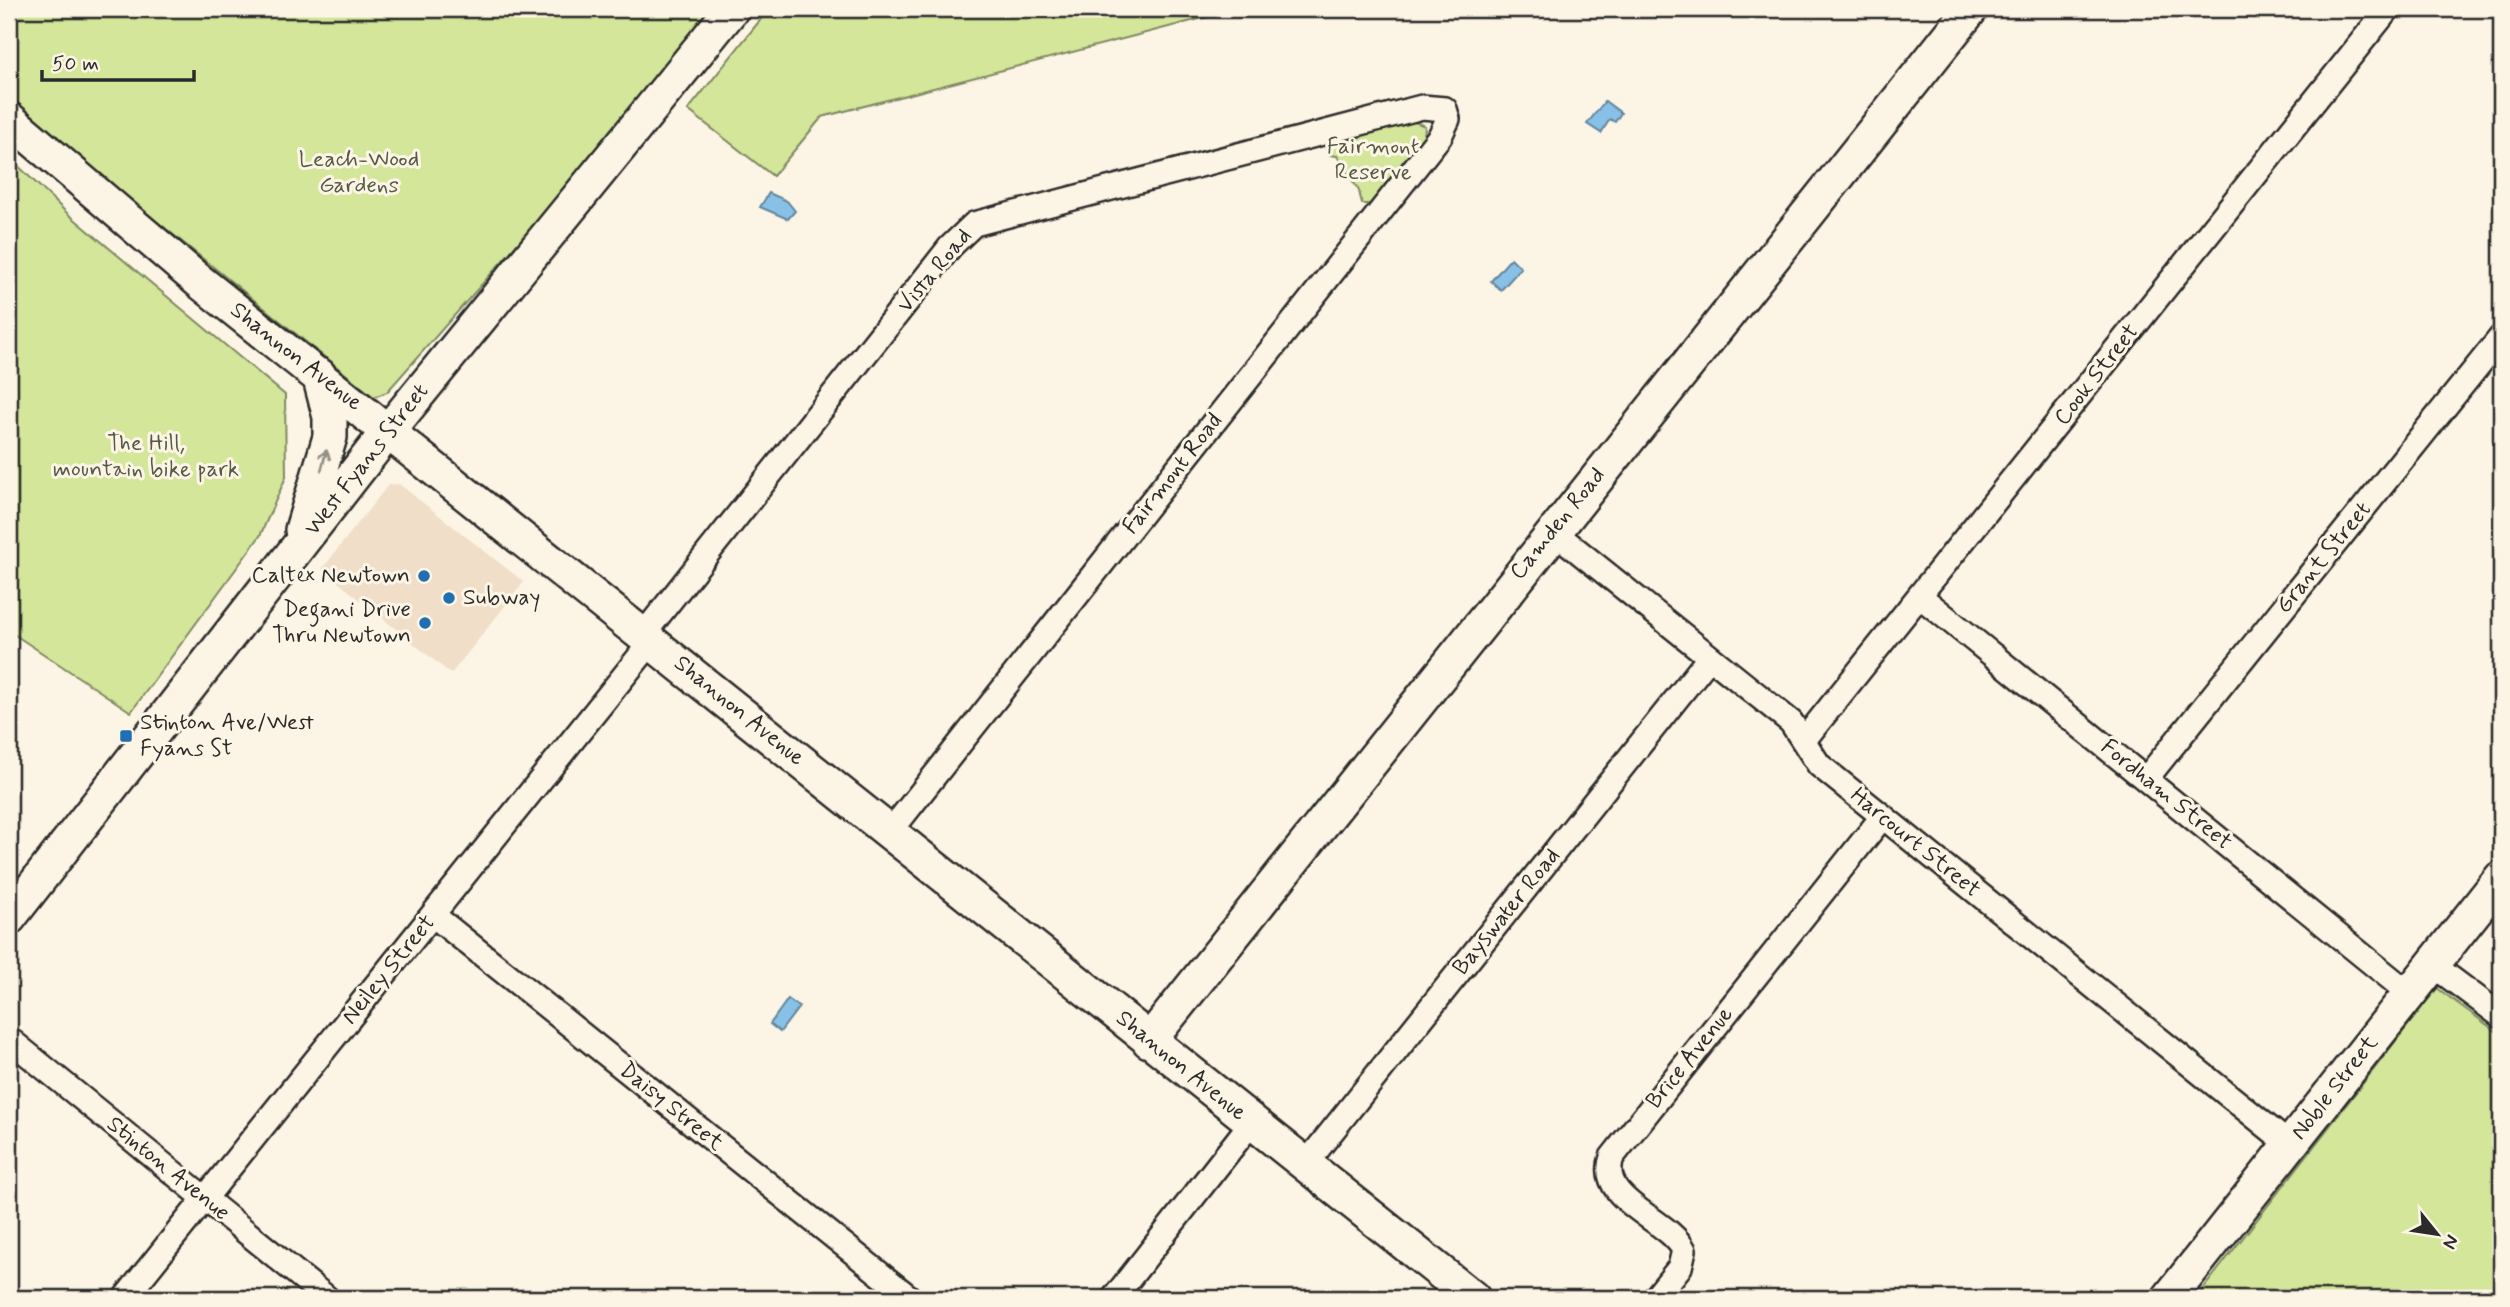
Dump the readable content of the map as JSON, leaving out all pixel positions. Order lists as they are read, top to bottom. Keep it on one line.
{"streets":{"main road":["Shannon Avenue","West Fyans Street","Camden Road","Noble Street"],"street":["Vista Road","Cook Street","Fairmont Road","Grant Street","Fordham Street","Harcourt Street","Bayswater Road","Neiley Street","Brice Avenue","Daisy Street","Stinton Avenue"]},"crossings":[["Vista Road","Shannon Avenue"],["Vista Road","Fairmont Road"],["Vista Road","Neiley Street"],["Shannon Avenue","West Fyans Street"],["Shannon Avenue","Fairmont Road"],["Shannon Avenue","Camden Road"],["Shannon Avenue","Bayswater Road"],["Shannon Avenue","Neiley Street"],["Cook Street","Fordham Street"],["Cook Street","Harcourt Street"],["Camden Road","Harcourt Street"],["Grant Street","Fordham Street"],["Fordham Street","Noble Street"],["Harcourt Street","Bayswater Road"],["Harcourt Street","Brice Avenue"],["Harcourt Street","Noble Street"],["Neiley Street","Daisy Street"],["Neiley Street","Stinton Avenue"]],"parks":["Fairmont Reserve","Leach-Wood Gardens","The Hill, mountain bike park"],"places":{"other":["Caltex Newtown","Subway","Degani Drive Thru Newtown"],"transit":["Stinton Ave/West Fyans St"]},"scale_bar":"50 m","north":"bottom right"}
